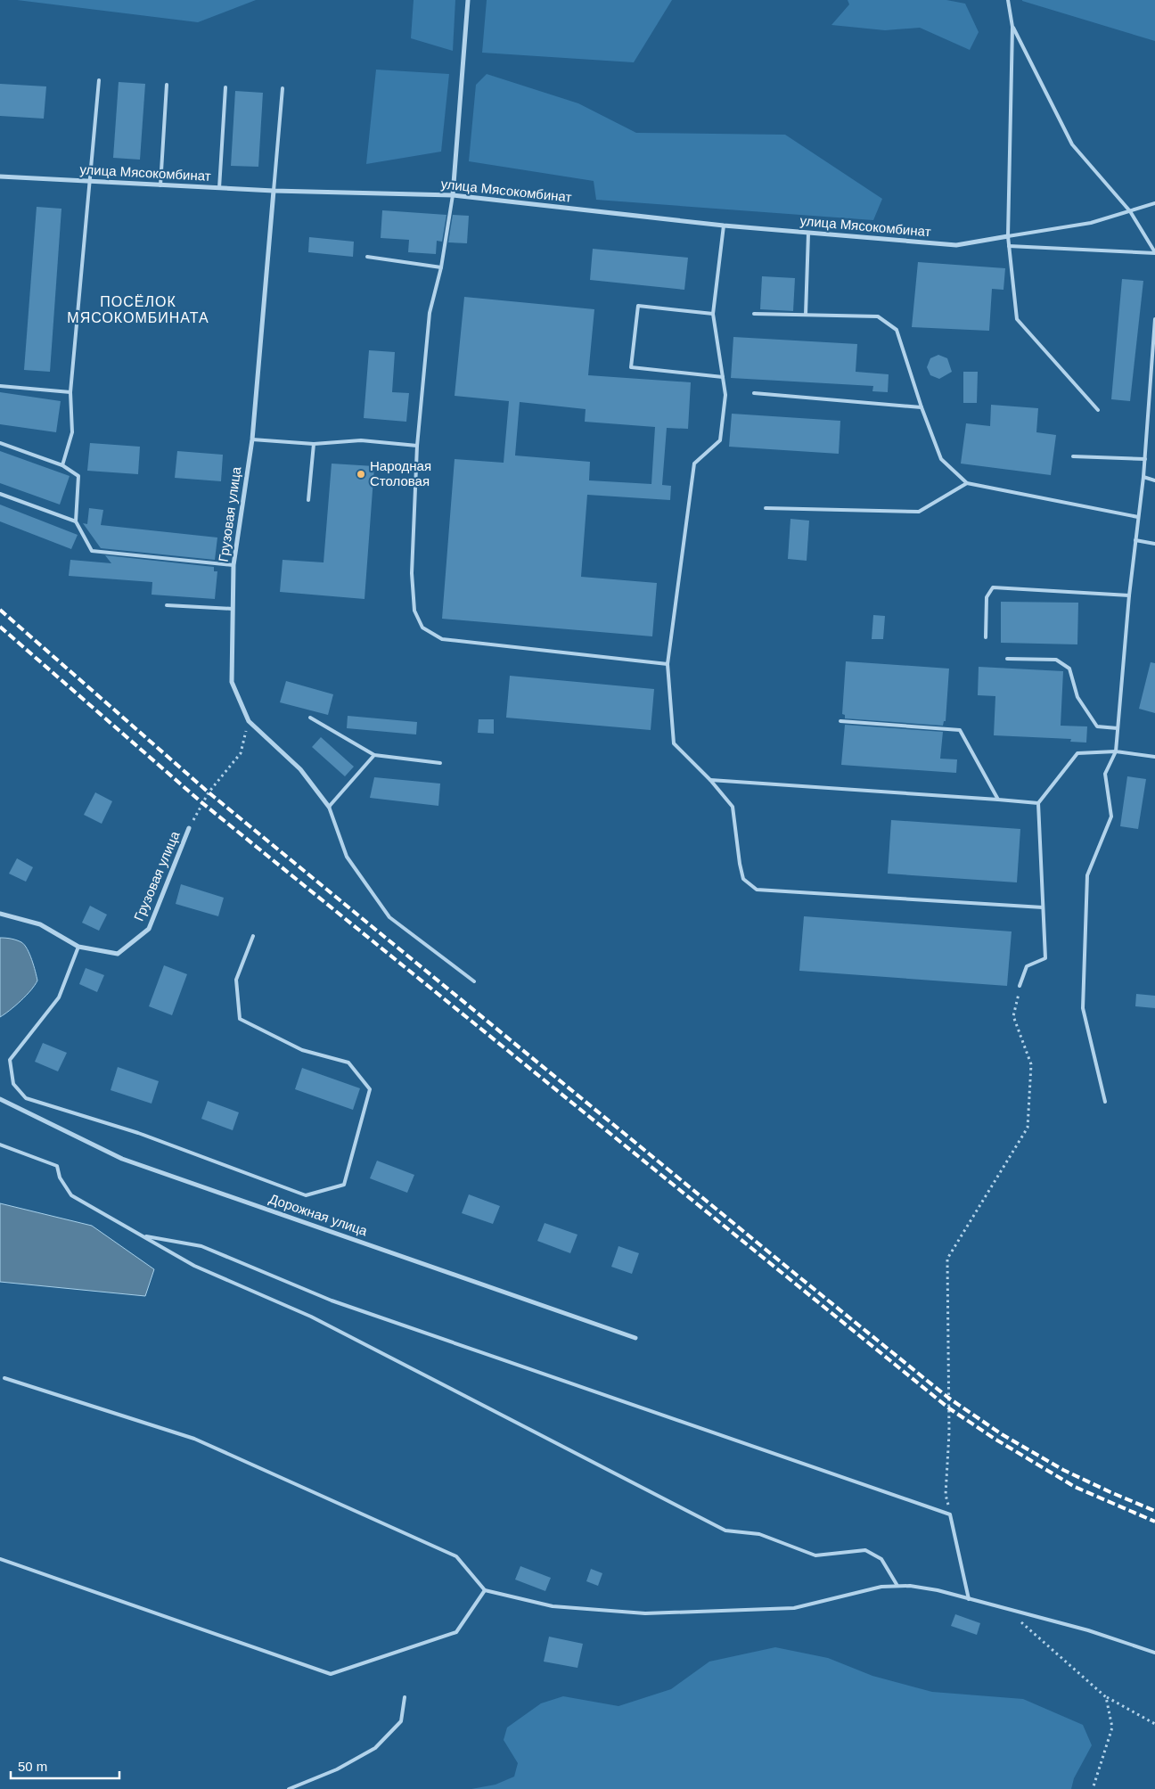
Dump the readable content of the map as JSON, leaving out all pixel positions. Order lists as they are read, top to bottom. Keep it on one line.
{"streets":{"street":["улица Мясокомбинат","Грузовая улица","Дорожная улица"]},"crossings":[["улица Мясокомбинат","Грузовая улица"]],"districts":["ПОСЁЛОК МЯСОКОМБИНАТА"],"places":["Народная Столовая"],"scale_bar":"50 m"}
